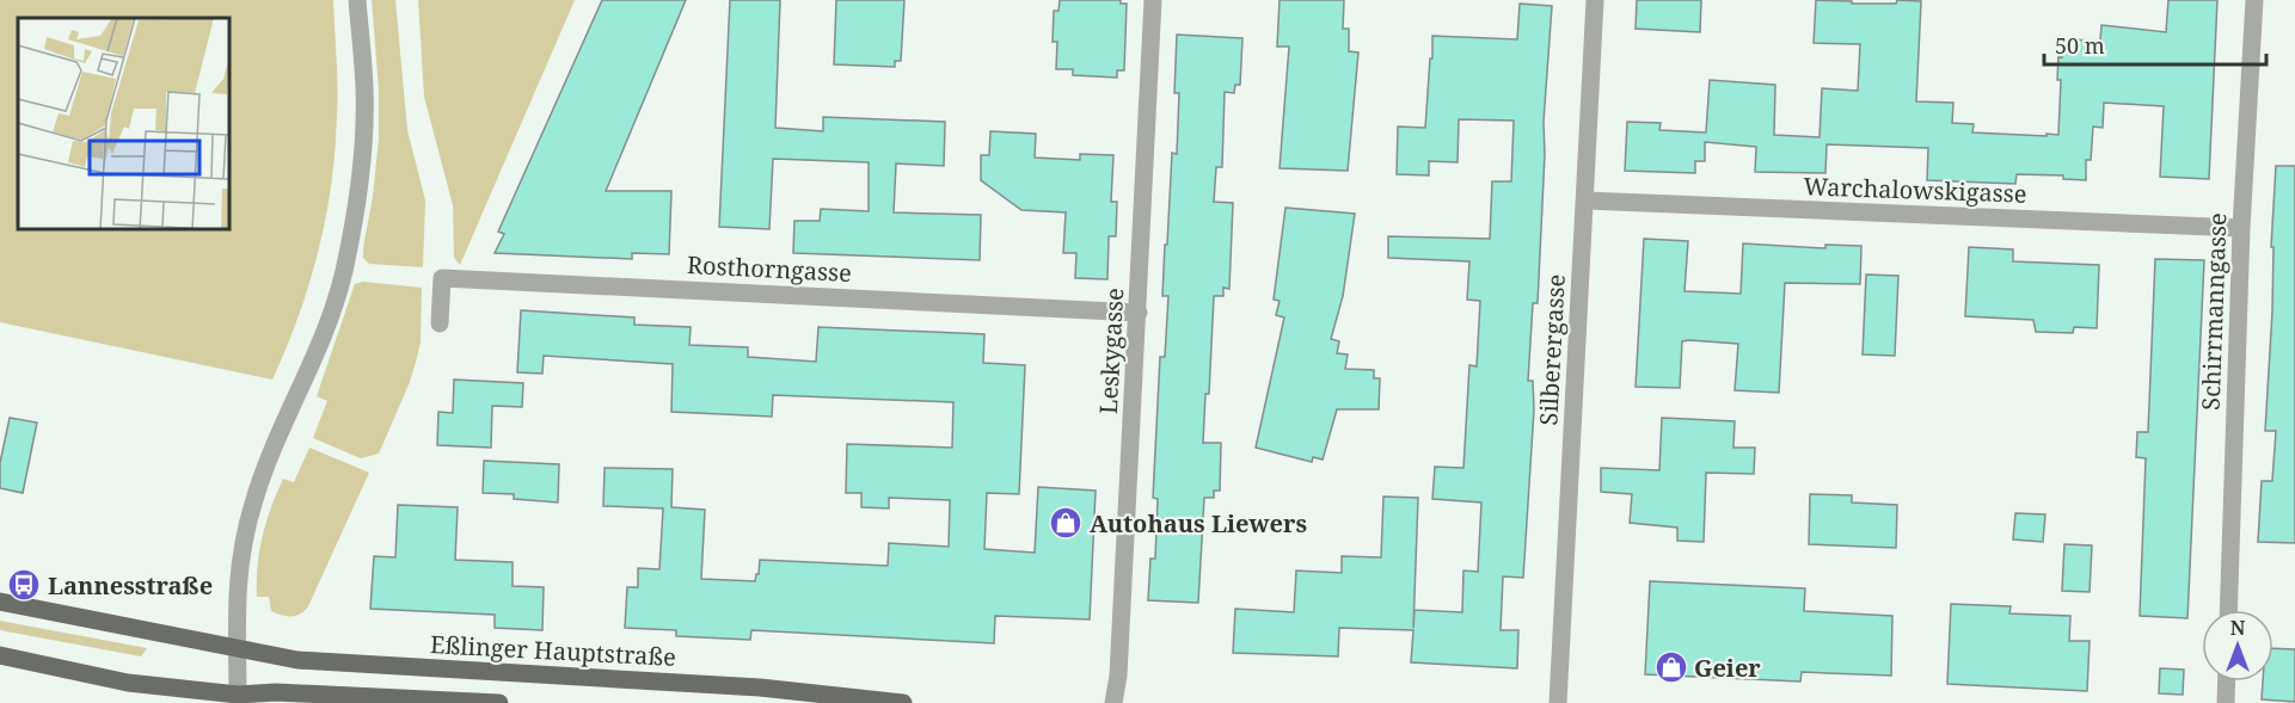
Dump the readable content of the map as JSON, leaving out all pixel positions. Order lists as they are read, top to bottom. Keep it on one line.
{"streets":{"main road":["Eßlinger Hauptstraße"],"street":["Warchalowskigasse","Rosthorngasse","Schirrmanngasse","Silberergasse","Leskygasse"]},"crossings":[["Warchalowskigasse","Schirrmanngasse"],["Warchalowskigasse","Silberergasse"],["Rosthorngasse","Leskygasse"]],"places":{"shop":["Autohaus Liewers","Geier"],"bus stop":["Lannesstraße"]},"scale_bar":"50 m","north":"top"}
